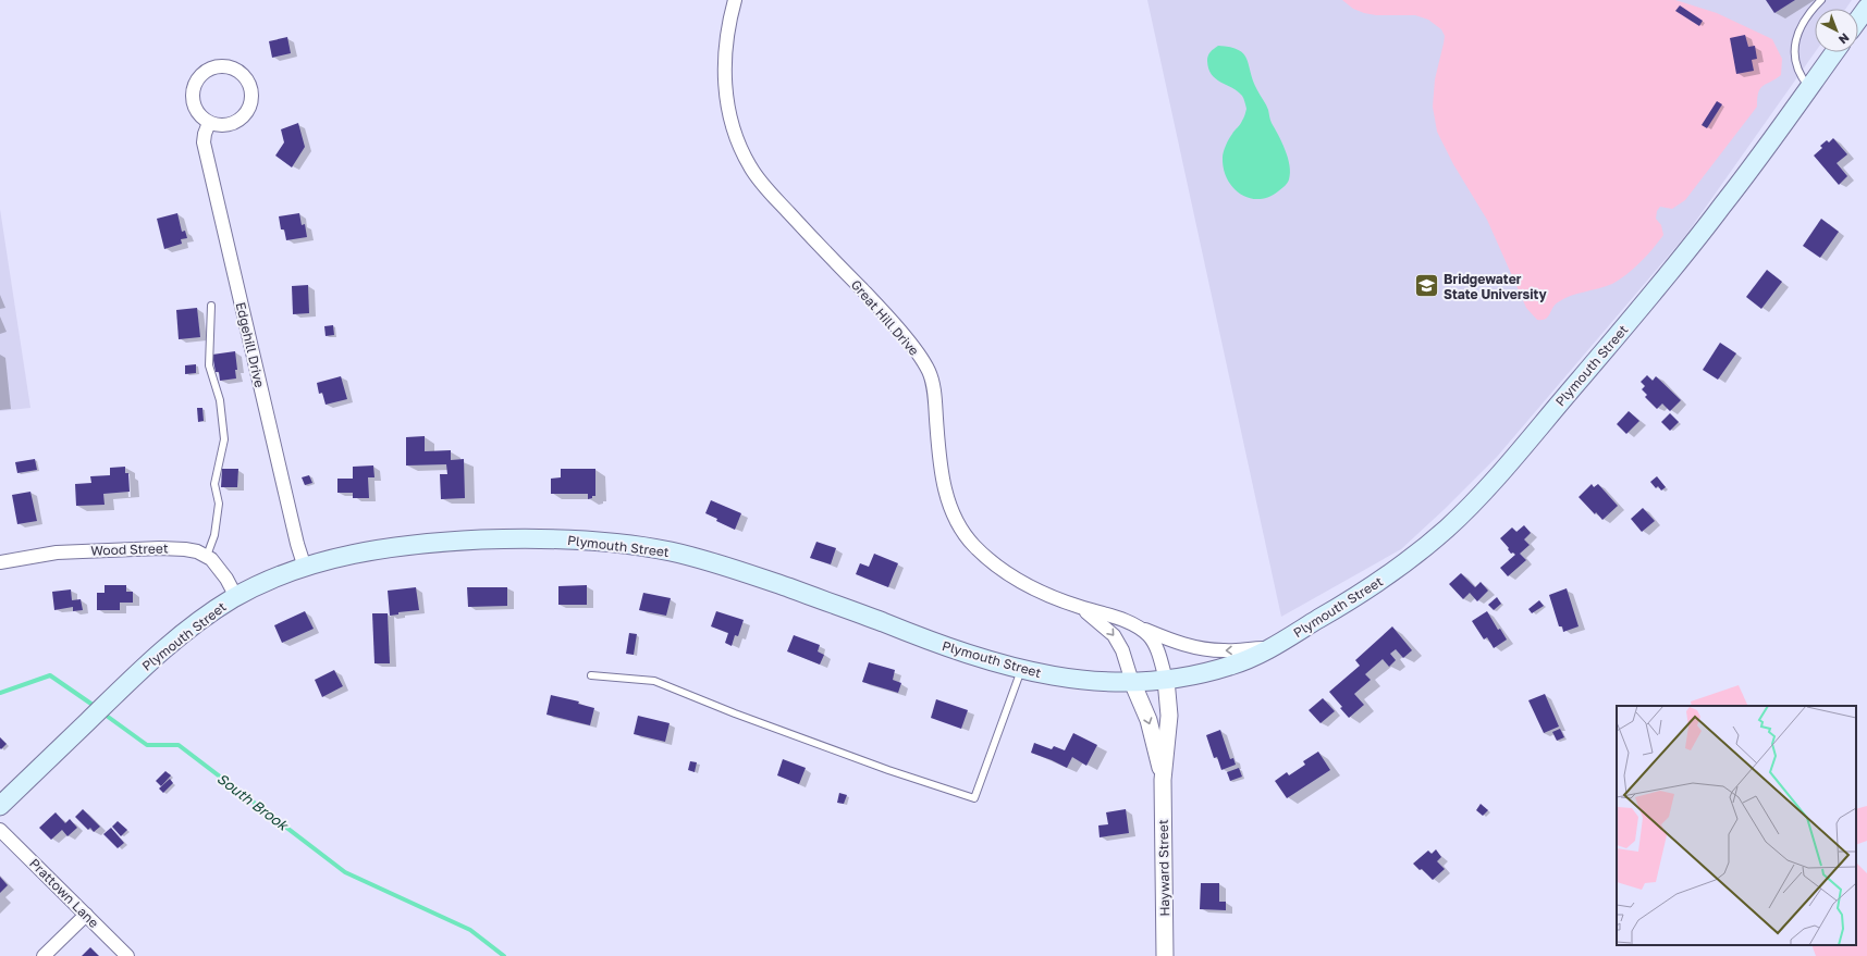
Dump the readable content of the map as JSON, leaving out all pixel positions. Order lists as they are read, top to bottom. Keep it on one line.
{"streets":{"main road":["Plymouth Street"],"street":["Great Hill Drive","Edgehill Drive","Wood Street","Hayward Street","Prattown Lane"]},"crossings":[["Great Hill Drive","Plymouth Street"],["Great Hill Drive","Hayward Street"],["Edgehill Drive","Plymouth Street"],["Plymouth Street","Hayward Street"]],"water":["South Brook"],"places":{"school or university":["Bridgewater State University"]},"north":"bottom right"}
